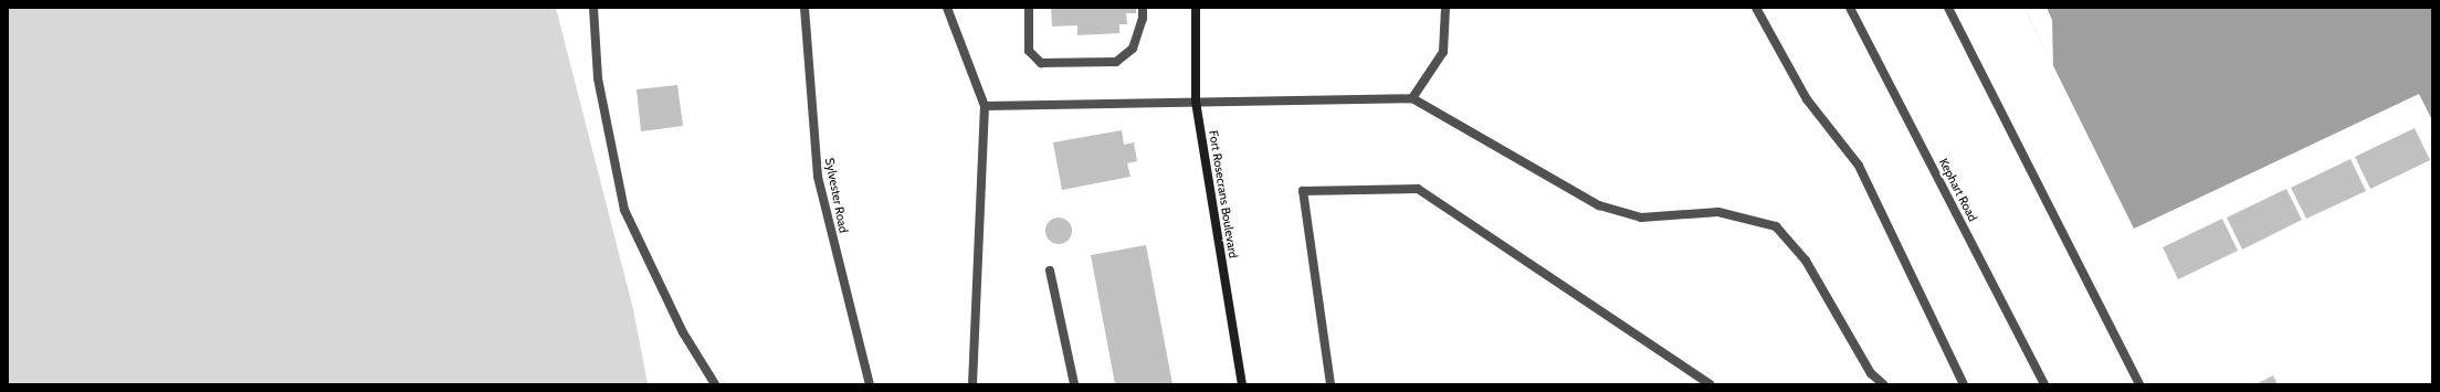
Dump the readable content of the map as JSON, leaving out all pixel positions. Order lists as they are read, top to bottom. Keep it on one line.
{"streets":{"street":["Kephart Road","Fort Rosecrans Boulevard","Sylvester Road"]}}
